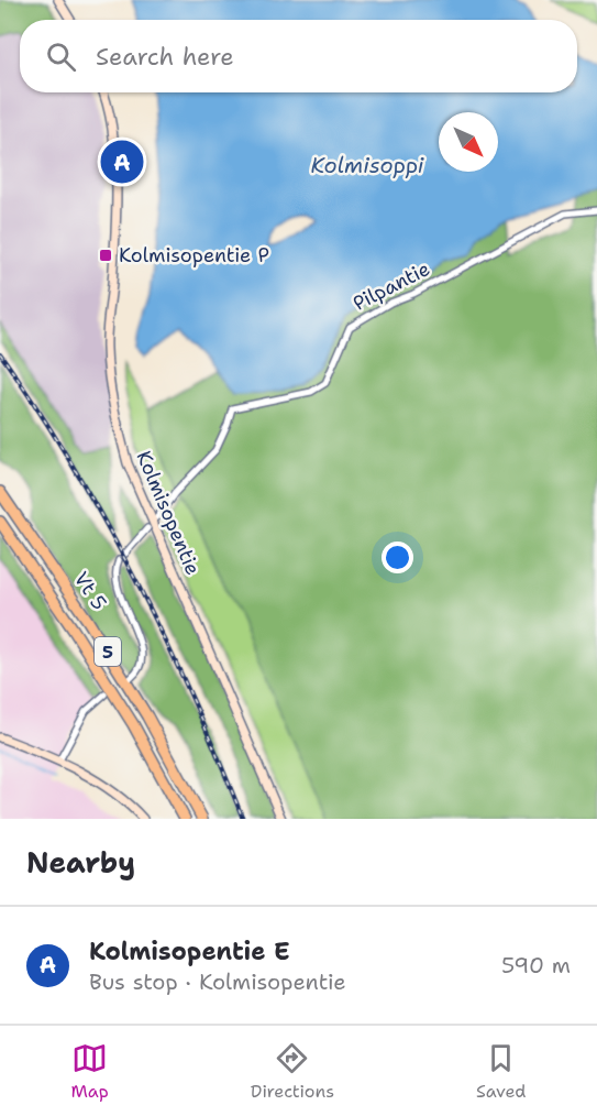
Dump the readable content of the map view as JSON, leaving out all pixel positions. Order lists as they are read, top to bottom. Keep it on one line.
{"streets":{"highway":["Vt 5","5"],"main road":["Kolmisopentie"],"street":["Pilpantie"]},"water":["Kolmisoppi"],"places":{"transit":["Kolmisopentie P"]},"north":"bottom right","page":{"search":"Search here","pins":"A","heading":"Nearby","list":[{"mark":"A","name":"Kolmisopentie E","note":"Bus stop · Kolmisopentie","value":"590 m"}],"nav":["Map","Directions","Saved"]}}
